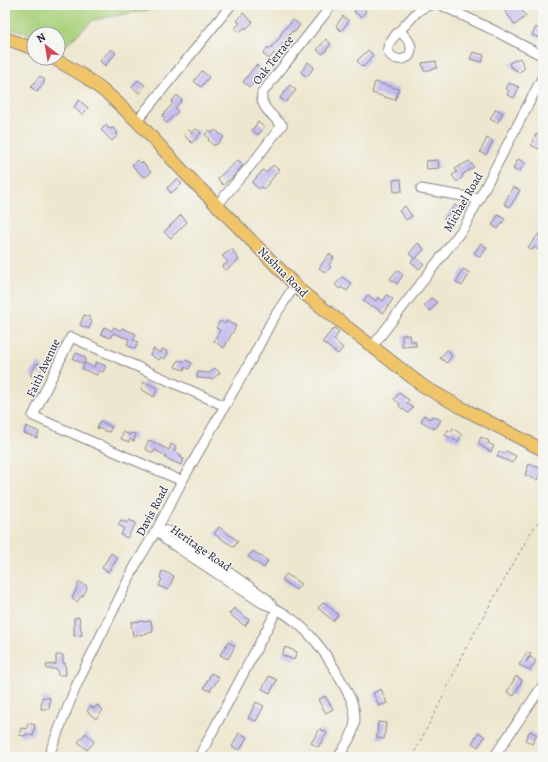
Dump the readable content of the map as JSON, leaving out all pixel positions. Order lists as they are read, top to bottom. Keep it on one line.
{"streets":{"main road":["Nashua Road"],"street":["Oak Terrace","Michael Road","Faith Avenue","Davis Road","Heritage Road"]},"crossings":[["Oak Terrace","Nashua Road"],["Michael Road","Nashua Road"],["Nashua Road","Davis Road"],["Faith Avenue","Davis Road"],["Davis Road","Heritage Road"]],"north":"top left"}
